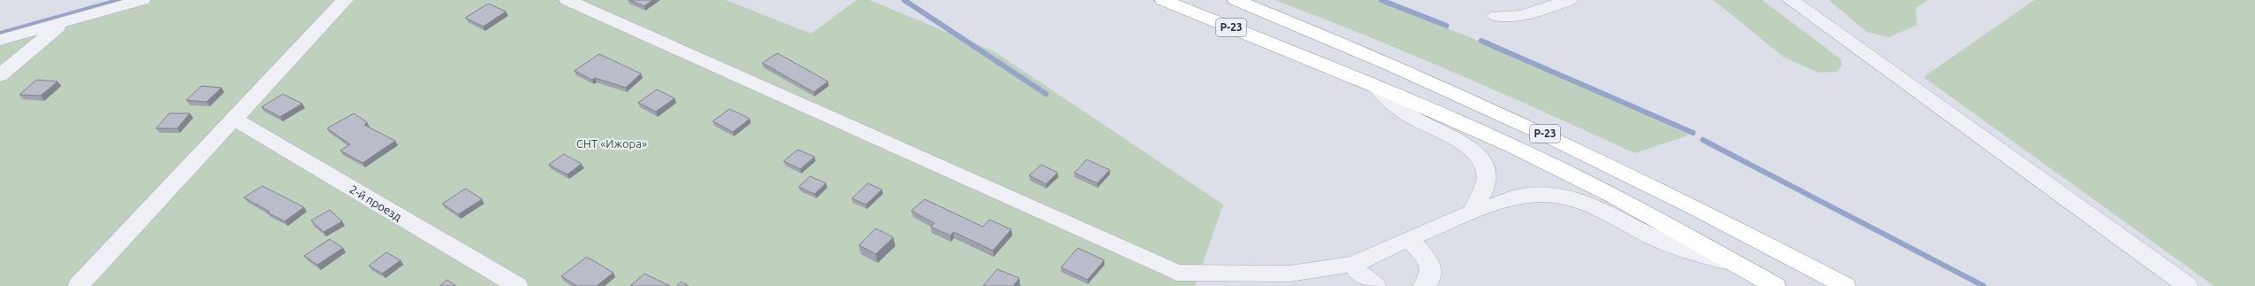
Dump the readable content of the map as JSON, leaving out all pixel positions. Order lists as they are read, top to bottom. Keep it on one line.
{"streets":{"highway":["Р-23"],"street":["2-й проезд"]},"parks":["СНТ «Ижора»"]}
